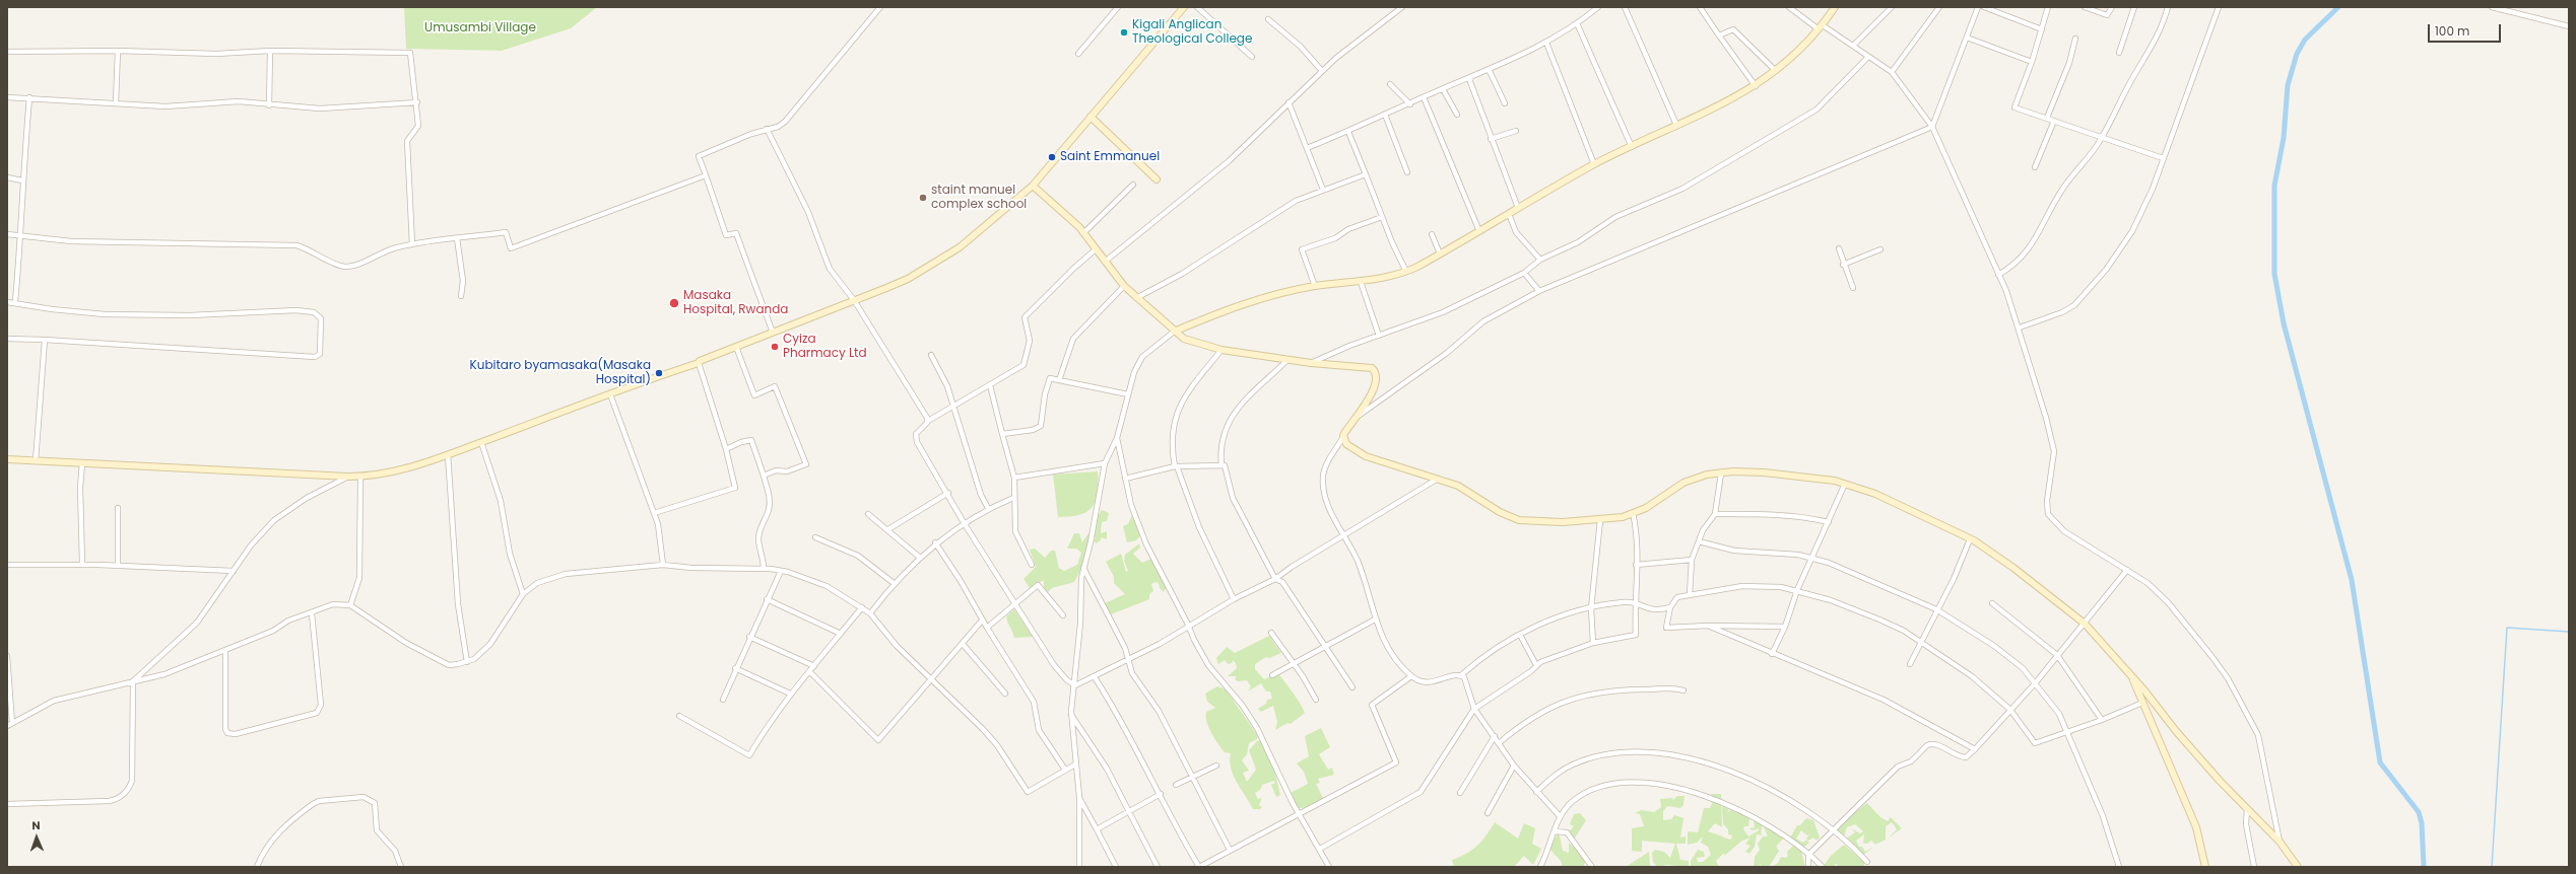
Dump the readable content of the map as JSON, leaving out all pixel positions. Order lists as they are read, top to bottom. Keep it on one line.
{"parks":["Umusambi Village"],"places":["Kigali Anglican Theological College","Saint Emmanuel","staint manuel complex school","Masaka Hospital, Rwanda","Cyiza Pharmacy Ltd","Kubitaro byamasaka(Masaka Hospital)"],"scale_bar":"100 m","north":"top"}
